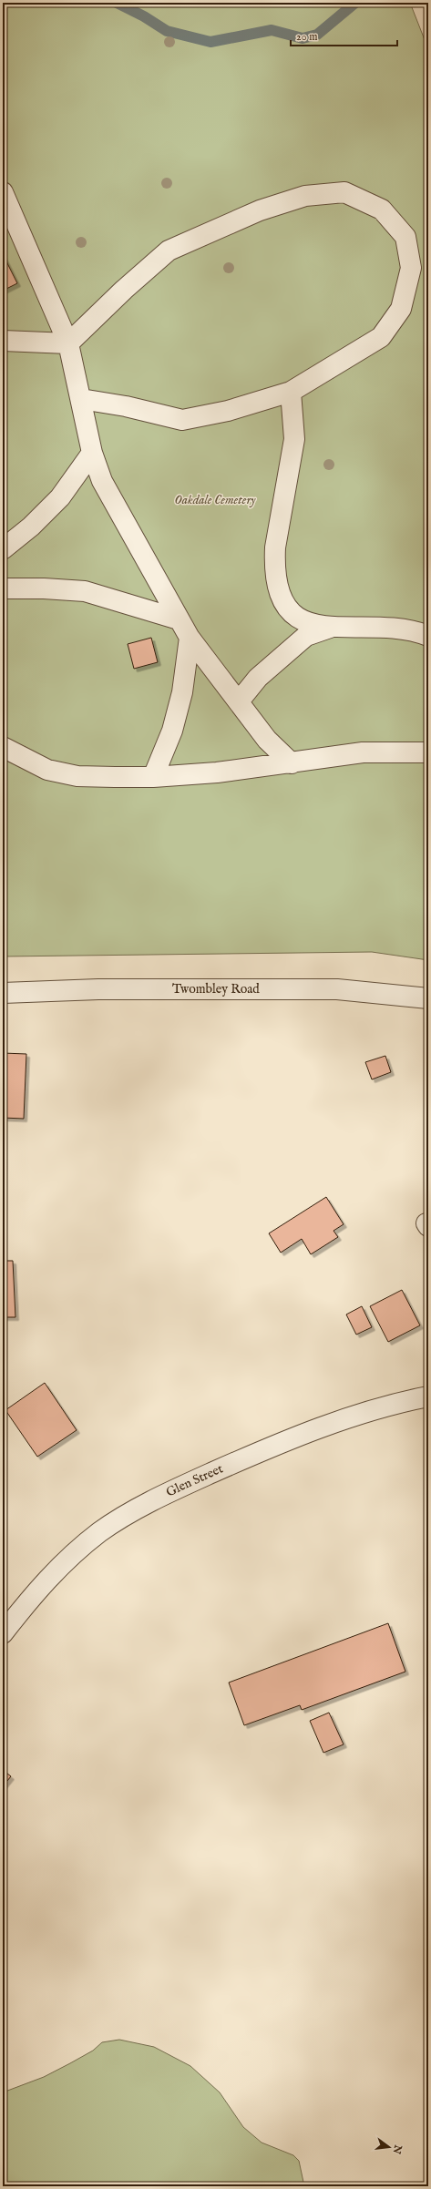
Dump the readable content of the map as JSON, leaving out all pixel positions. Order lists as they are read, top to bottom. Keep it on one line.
{"streets":{"street":["Twombley Road","Glen Street"]},"parks":["Oakdale Cemetery"],"scale_bar":"20 m","north":"right"}
